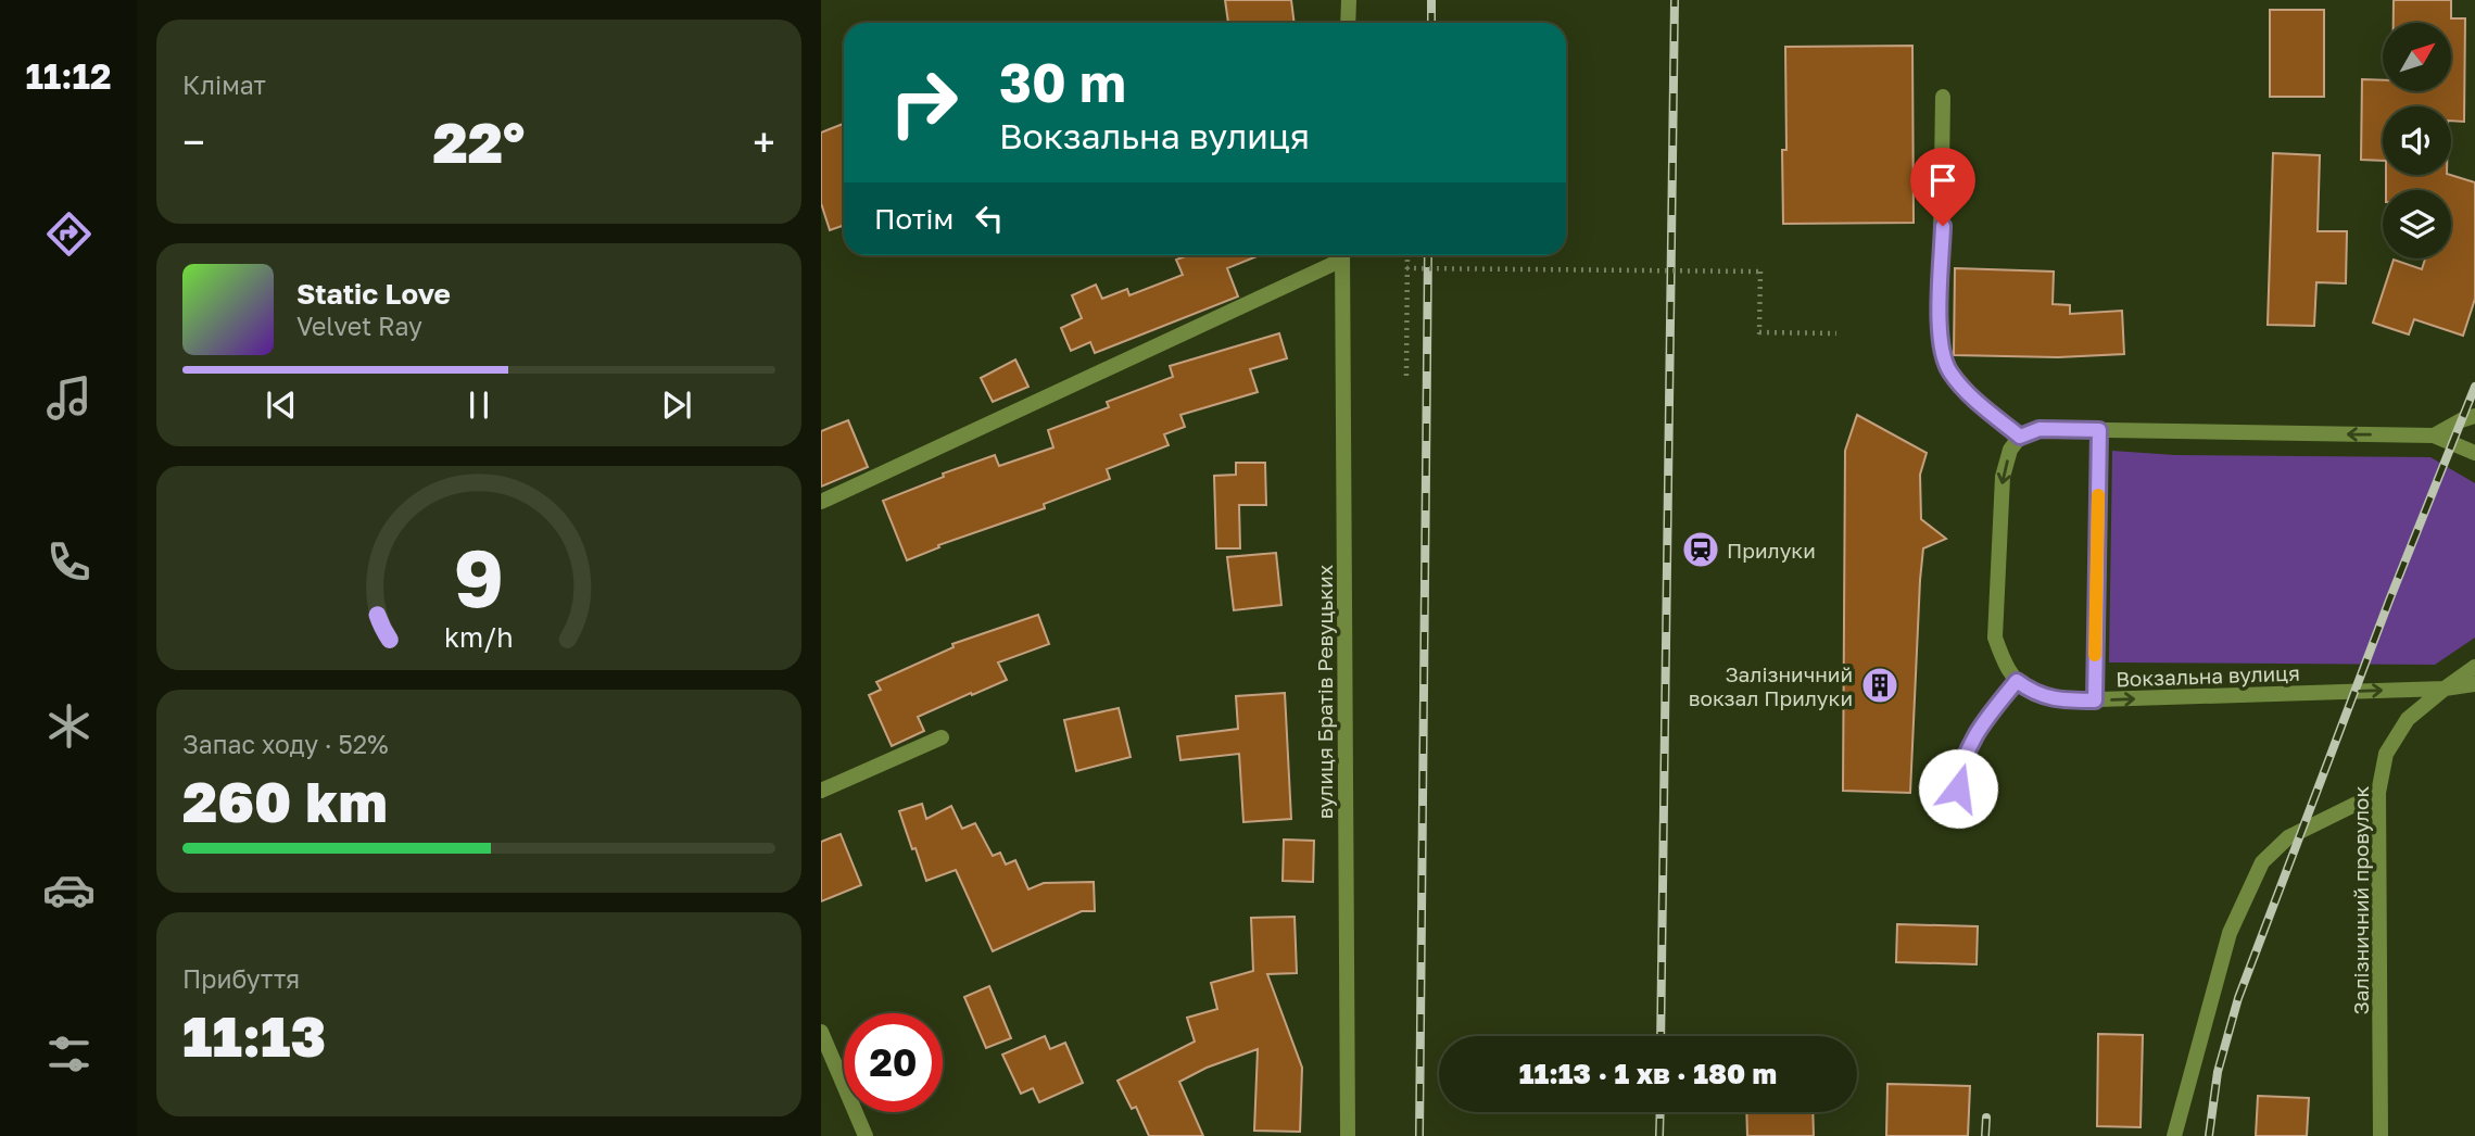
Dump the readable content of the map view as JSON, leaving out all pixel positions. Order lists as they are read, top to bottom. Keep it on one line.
{"streets":{"street":["Вокзальна вулиця","вулиця Братів Ревуцьких","Залізничний провулок"]},"crossings":[["Вокзальна вулиця","Залізничний провулок"]],"one_way":["Вокзальна вулиця"],"places":{"station":["Прилуки"],"building":["Залізничний вокзал Прилуки"]},"north":"top right","page":{"tabs":"11:12","tile":["Клімат",["Запас ходу · 52%","260 km"],["Прибуття","11:13"]],"turn":["30 m","Вокзальна вулиця"],"heat":["−","22°","+"],"then":"Потім","song":["Static Love","Velvet Ray"],"limit":"20","trip":"11:13 · 1 хв · 180 m","gauge":["9","km/h"]}}
